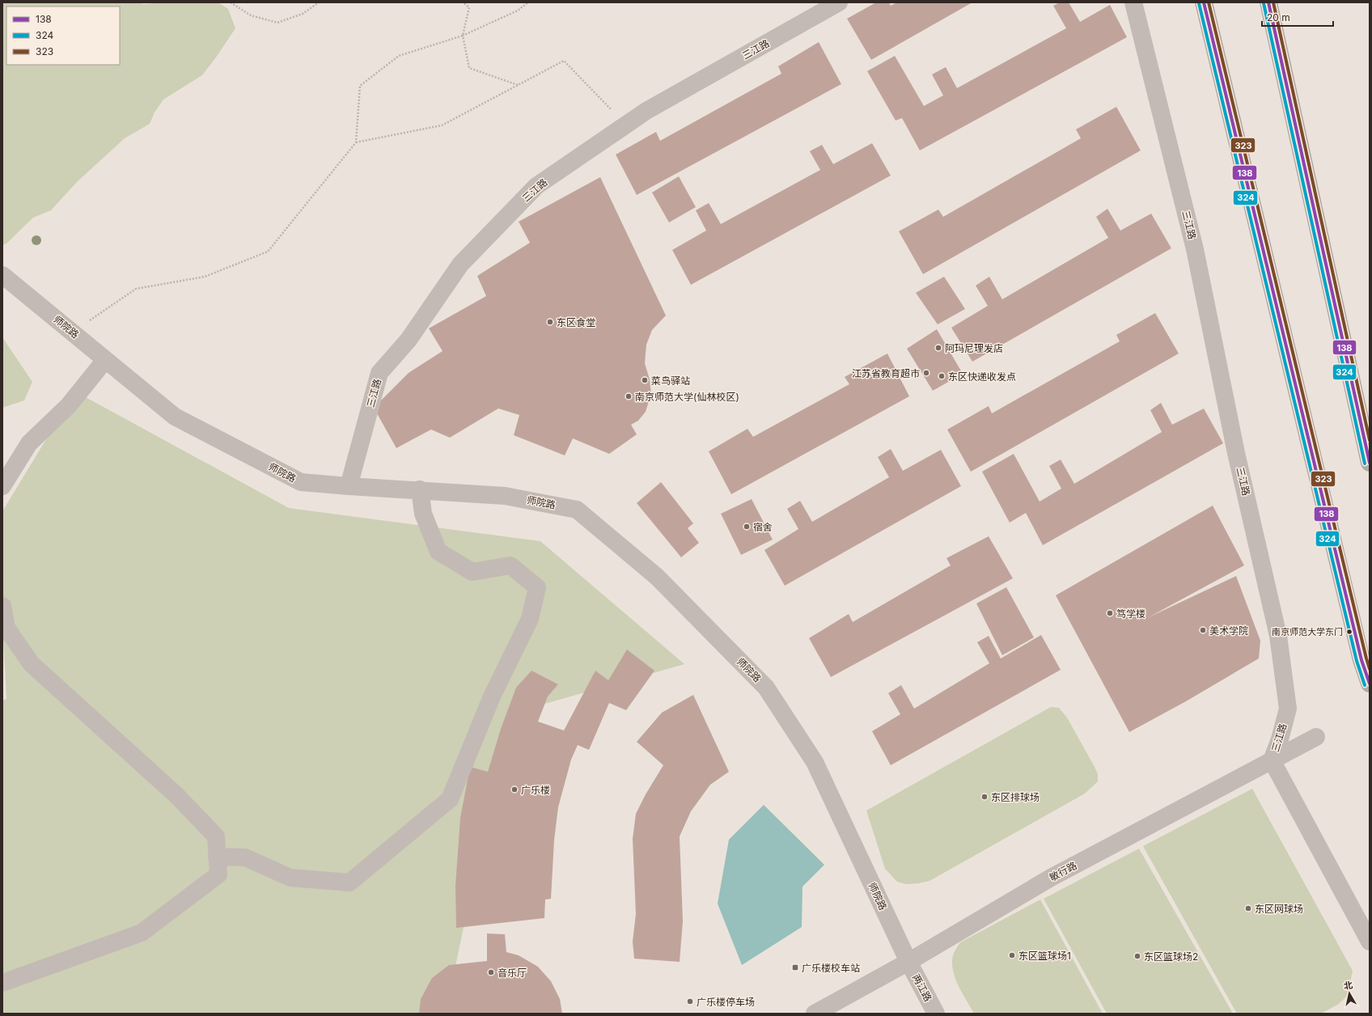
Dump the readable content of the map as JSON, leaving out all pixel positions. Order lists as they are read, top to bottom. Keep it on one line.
{"streets":{"street":["三江路","师院路","敏行路","两江路"]},"crossings":[["三江路","师院路"],["三江路","敏行路"],["师院路","敏行路"],["师院路","两江路"],["敏行路","两江路"]],"places":{"other":["东区食堂","阿玛尼理发店","江苏省教育超市","东区快递收发点","菜鸟驿站","南京师范大学(仙林校区)","宿舍","笃学楼","美术学院","南京师范大学东门","广乐楼","东区排球场","东区网球场","东区篮球场1","东区篮球场2","音乐厅","广乐楼停车场"],"transit":["广乐楼校车站"]},"lines":["transit line 138","transit line 323","transit line 324"],"legend":["138","324","323"],"scale_bar":"20 m","north":"top"}
